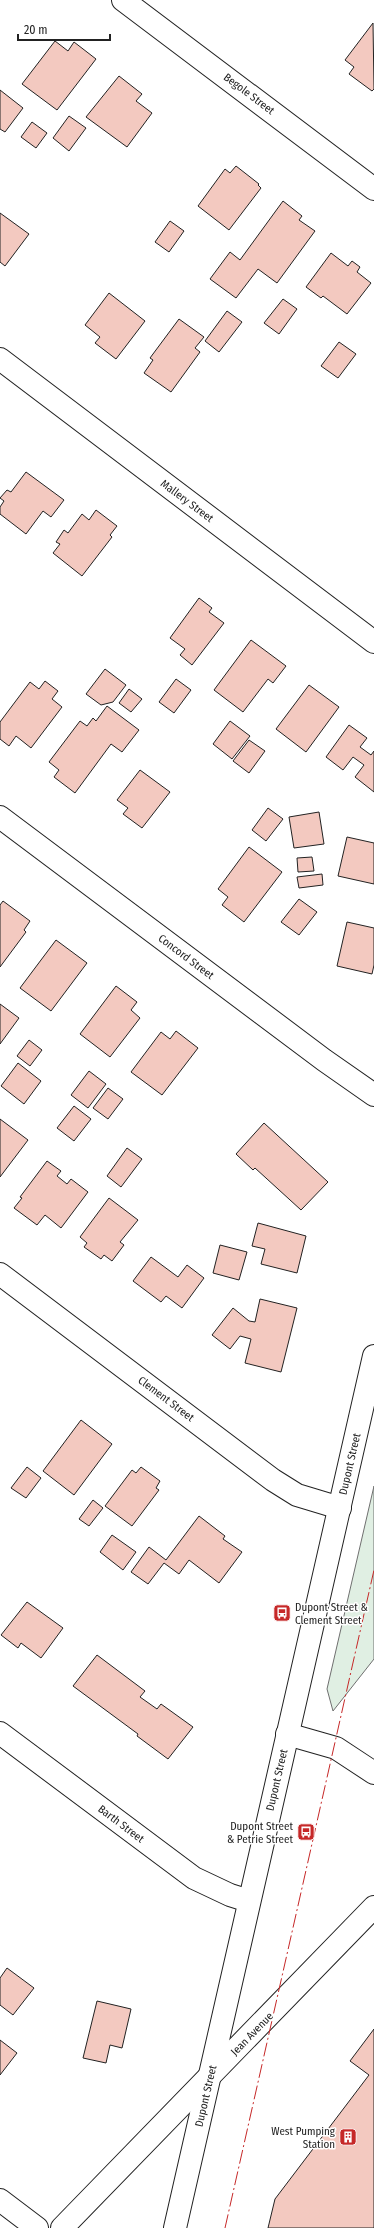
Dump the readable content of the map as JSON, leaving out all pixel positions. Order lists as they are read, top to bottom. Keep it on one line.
{"streets":{"street":["Begole Street","Mallery Street","Concord Street","Clement Street","Dupont Street","Barth Street","Jean Avenue"]},"crossings":[["Clement Street","Dupont Street"],["Dupont Street","Barth Street"],["Dupont Street","Jean Avenue"]],"places":{"bus stop":["Dupont Street & Clement Street","Dupont Street & Petrie Street"],"building":["West Pumping Station"]},"scale_bar":"20 m"}
